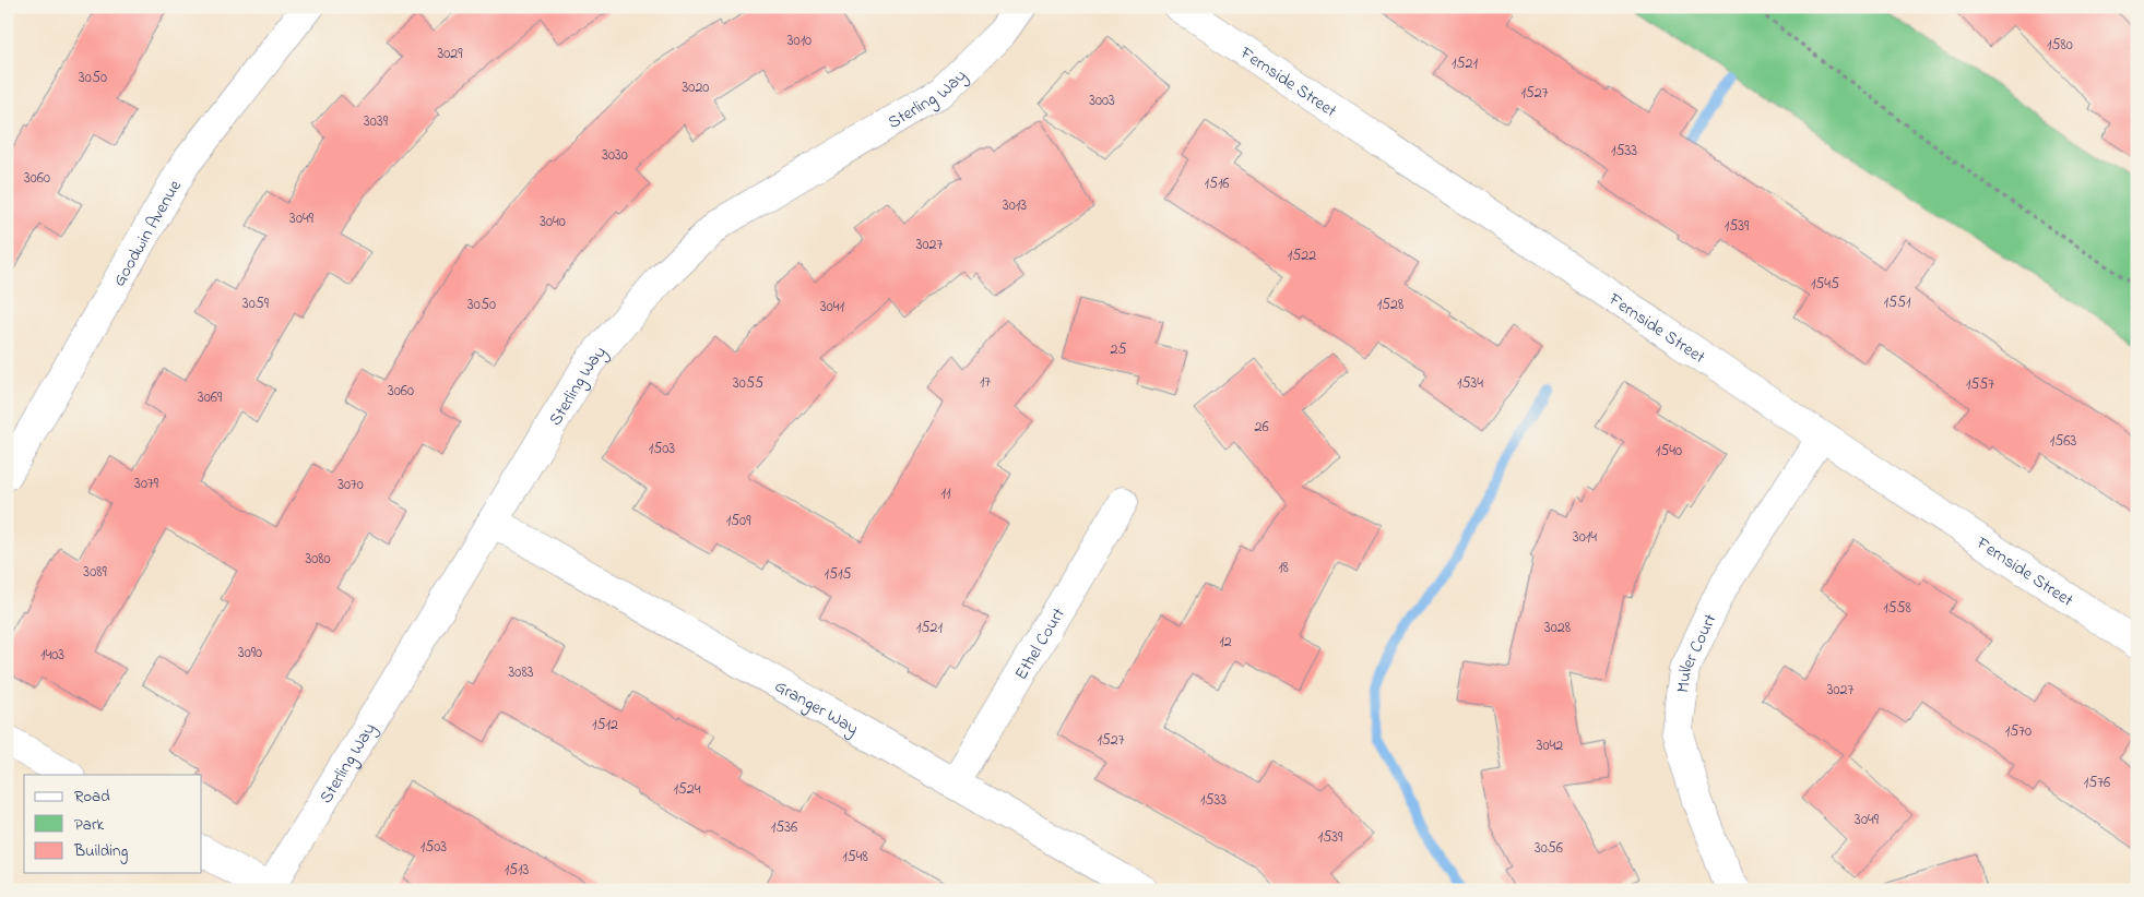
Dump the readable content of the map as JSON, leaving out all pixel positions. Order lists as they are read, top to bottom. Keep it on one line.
{"streets":{"street":["Fernside Street","Sterling Way","Goodwin Avenue","Ethel Court","Muller Court","Granger Way"]},"crossings":[["Fernside Street","Muller Court"],["Sterling Way","Granger Way"],["Ethel Court","Granger Way"]],"house_numbers":["3010","1580","3029","1521","3050","3020","1527","3003","3039","1533","3030","3060","1516","3013","3049","3040","1539","3027","1522","1545","1551","3059","3050","1528","3041","25","17","3055","1534","1557","3060","3069","26","1563","1503","1540","3079","3070","11","1509","3014","3080","18","3089","1515","1558","1521","3028","12","3090","1403","3083","3027","1512","1570","1527","3042","1576","1524","1533","3049","1536","1539","1503","3056","1548","1513"],"legend":["Road","Park","Building"]}
